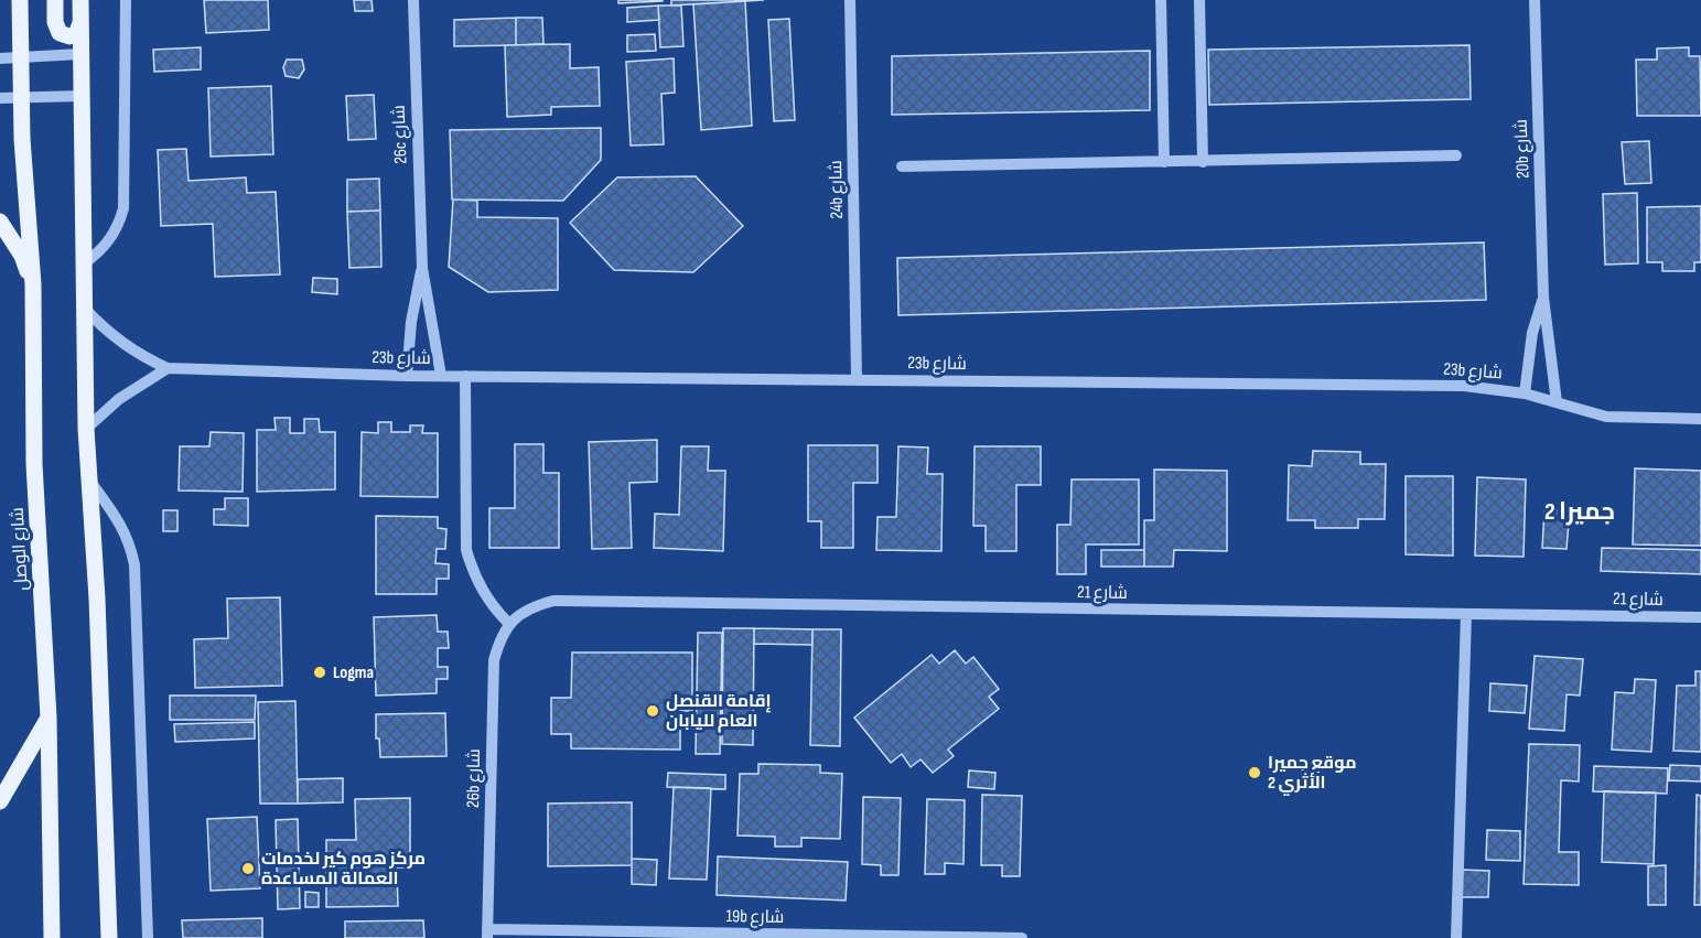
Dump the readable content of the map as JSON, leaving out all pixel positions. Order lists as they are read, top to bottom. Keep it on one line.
{"streets":{"main road":["شارع الوصل"],"street":["26c شارع","20b شارع","24b شارع","23b شارع","شارع 21","26b شارع","19b شارع"]},"crossings":[["26c شارع","23b شارع"],["20b شارع","23b شارع"],["24b شارع","23b شارع"],["شارع 21","26b شارع"],["26b شارع","19b شارع"]],"districts":["جميرا 2"],"places":["Logma","إقامة القنصل العام لليابان","موقع جميرا 2 الأثري","مركز هوم كير لخدمات العمالة المساعدة"]}
